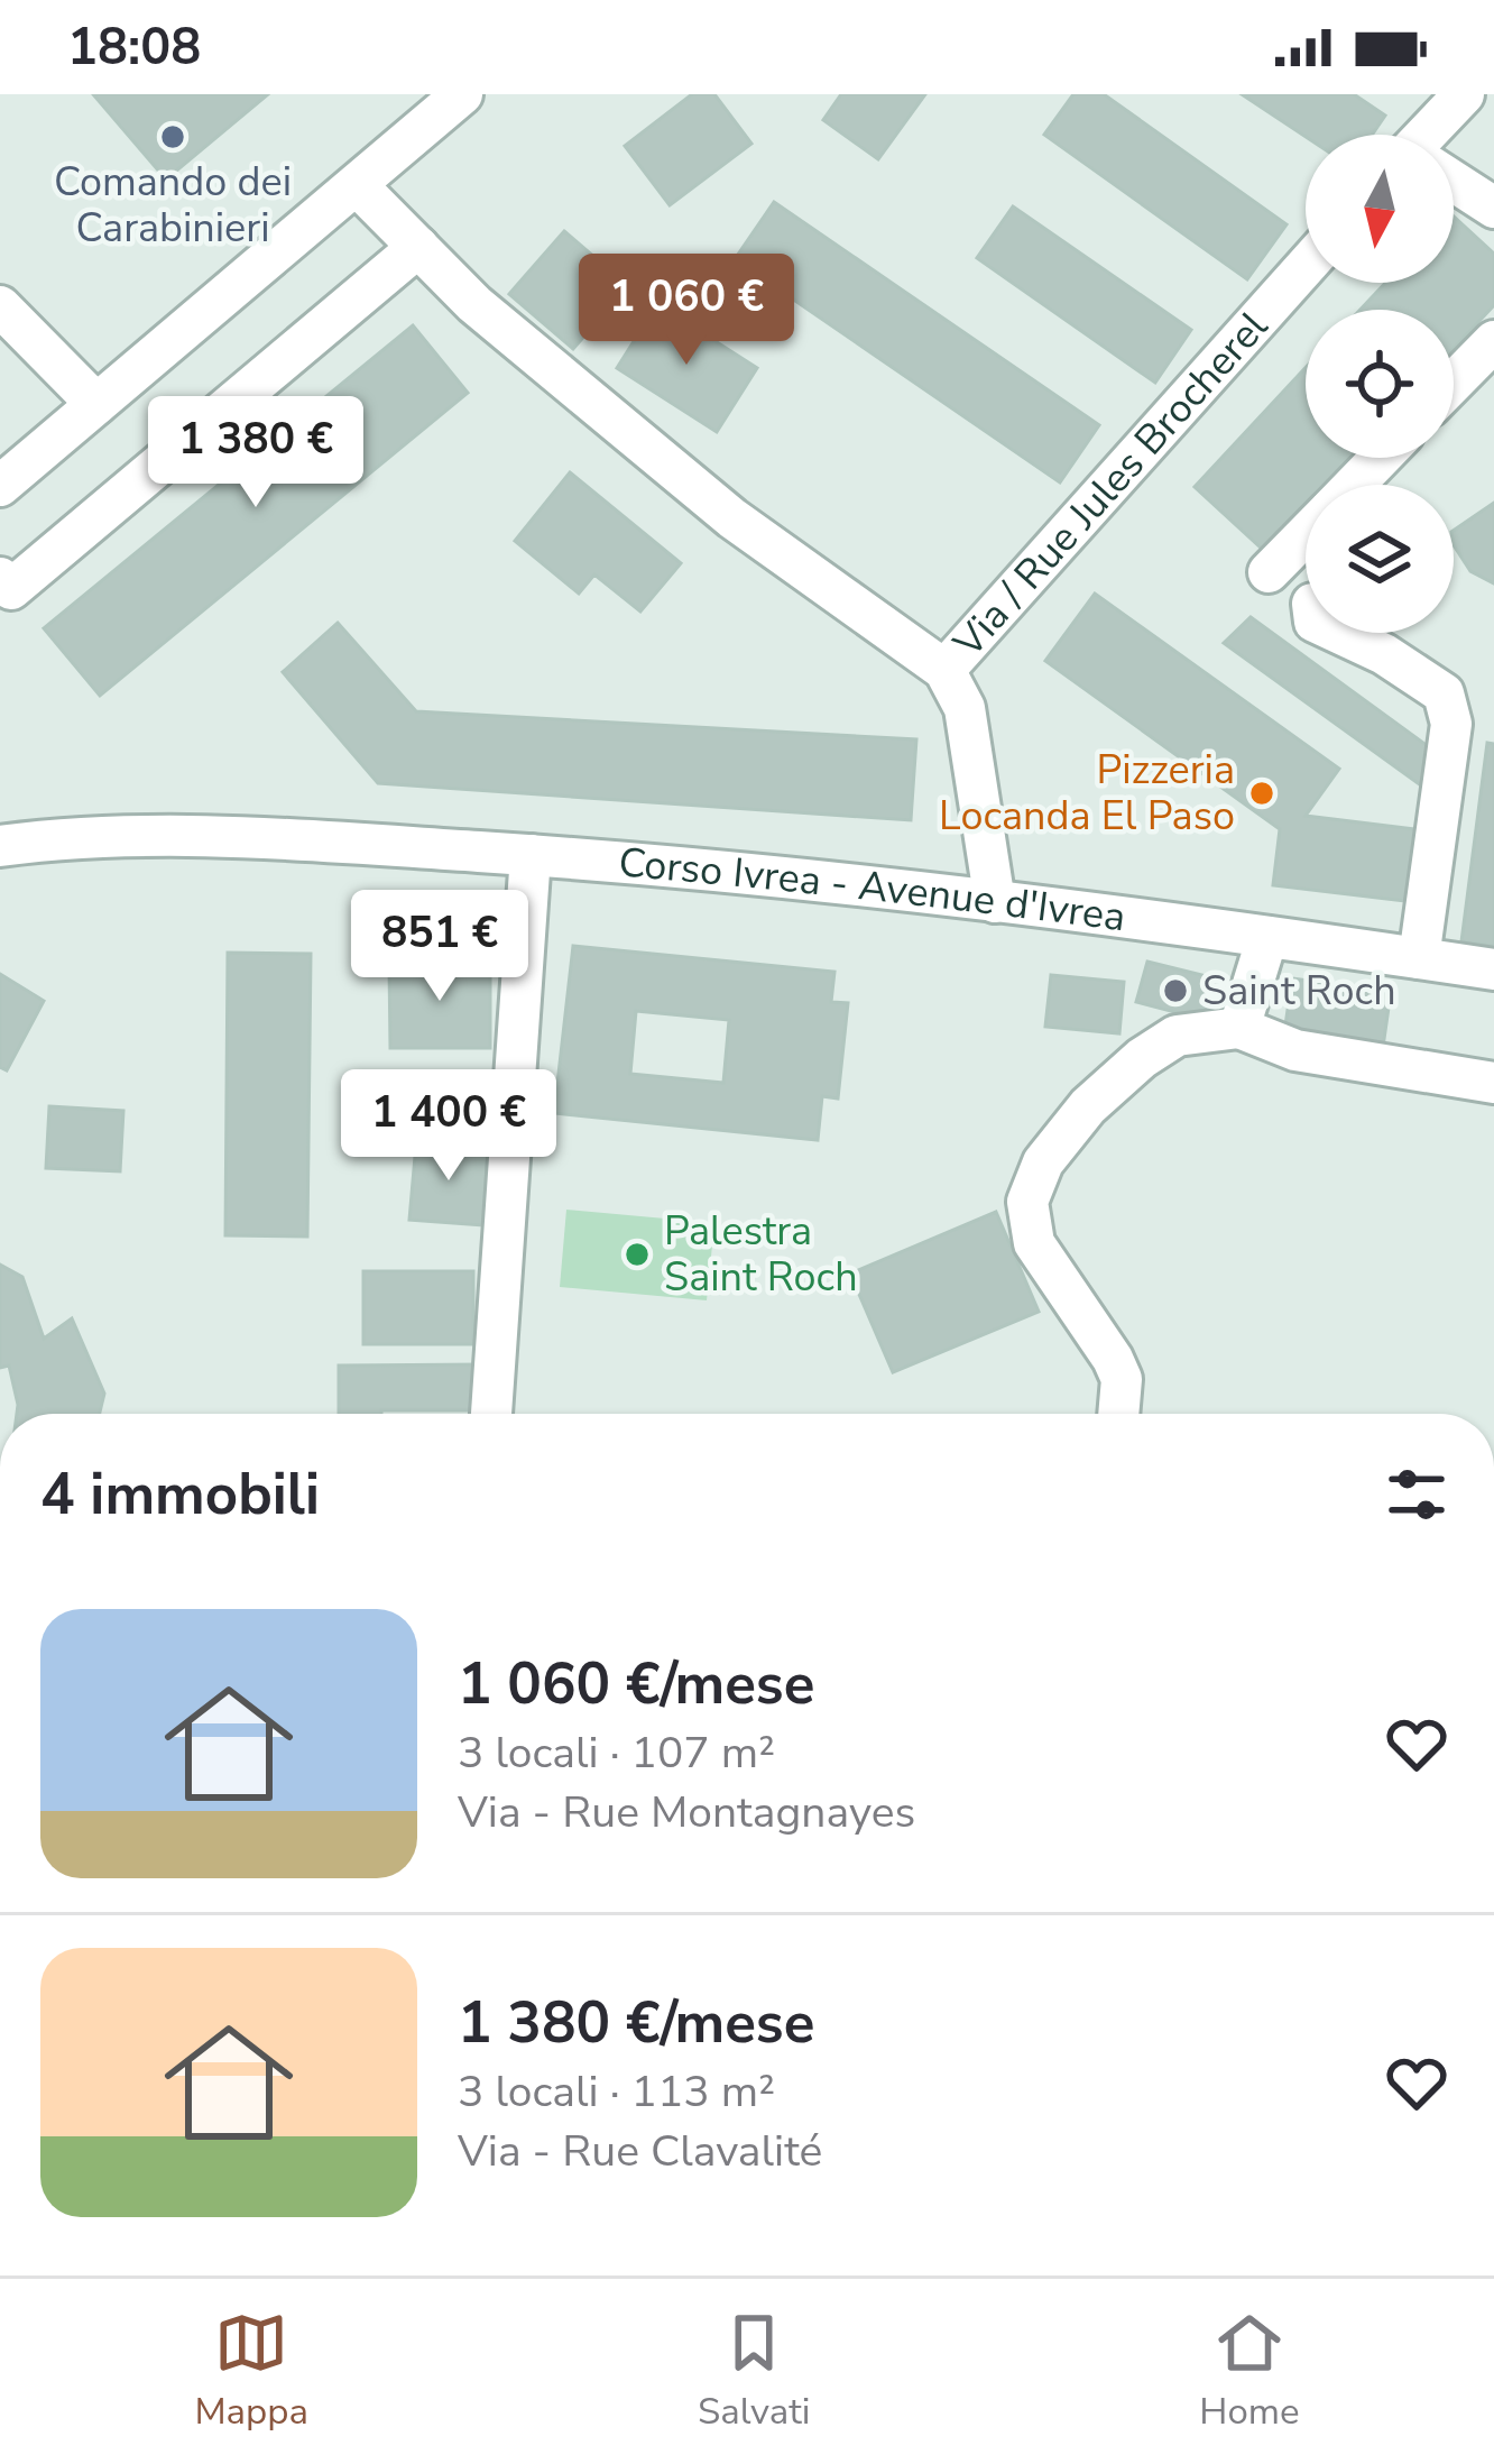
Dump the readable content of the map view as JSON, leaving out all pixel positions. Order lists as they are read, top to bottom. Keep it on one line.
{"streets":{"street":["Via / Rue Jules Brocherel","Corso Ivrea - Avenue d'Ivrea"]},"places":["Comando dei Carabinieri","Pizzeria Locanda El Paso","Saint Roch","Palestra Saint Roch"],"north":"bottom","page":{"status":"18:08","price":["1 060 €","1 380 €","851 €","1 400 €"],"heading":"4 immobili","list":[{"name":"1 060 €/mese","note":"3 locali · 107 m² · Via - Rue Montagnayes"},{"name":"1 380 €/mese","note":"3 locali · 113 m² · Via - Rue Clavalité"}],"tabs":["Mappa","Salvati","Home"]}}
